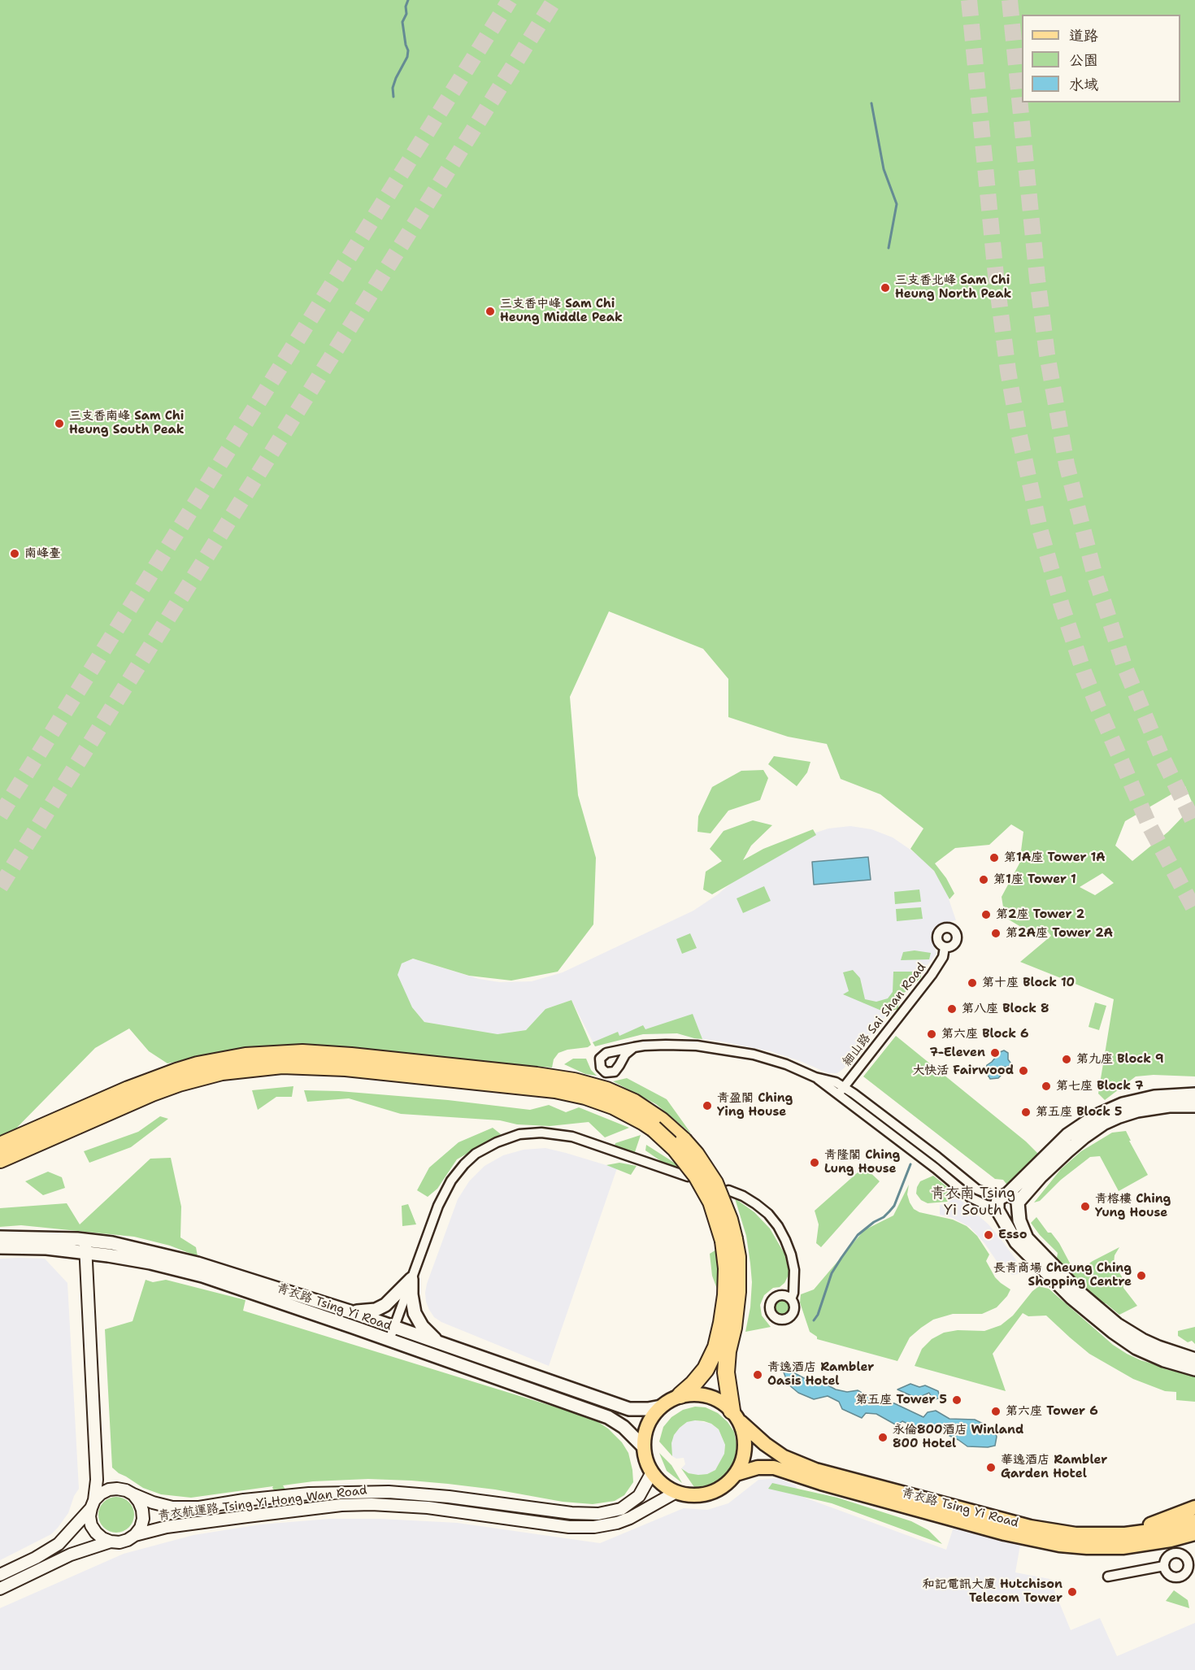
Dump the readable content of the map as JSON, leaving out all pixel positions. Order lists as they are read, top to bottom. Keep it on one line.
{"streets":{"main road":["青衣路 Tsing Yi Road"],"street":["細山路 Sai Shan Road","青衣航運路 Tsing Yi Hong Wan Road"]},"crossings":[["青衣路 Tsing Yi Road","青衣航運路 Tsing Yi Hong Wan Road"]],"districts":["青衣南 Tsing Yi South"],"places":["三支香北峰 Sam Chi Heung North Peak","三支香中峰 Sam Chi Heung Middle Peak","三支香南峰 Sam Chi Heung South Peak","南峰臺","第1A座 Tower 1A","第1座 Tower 1","第2座 Tower 2","第2A座 Tower 2A","第十座 Block 10","第八座 Block 8","第六座 Block 6","7-Eleven","第九座 Block 9","大快活 Fairwood","第七座 Block 7","青盈閣 Ching Ying House","第五座 Block 5","青隆閣 Ching Lung House","青榕樓 Ching Yung House","Esso","長青商場 Cheung Ching Shopping Centre","青逸酒店 Rambler Oasis Hotel","第五座 Tower 5","第六座 Tower 6","永倫800酒店 Winland 800 Hotel","華逸酒店 Rambler Garden Hotel","和記電訊大廈 Hutchison Telecom Tower"],"legend":["道路","公園","水域"]}
